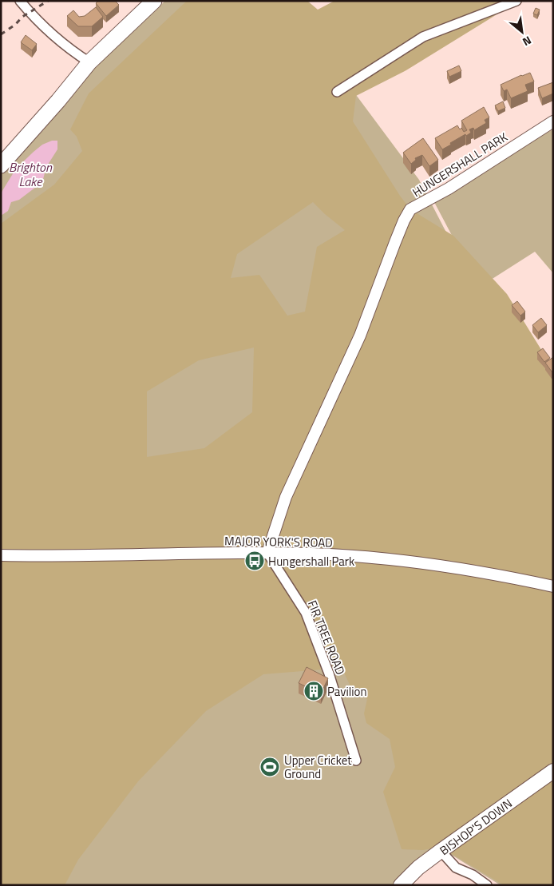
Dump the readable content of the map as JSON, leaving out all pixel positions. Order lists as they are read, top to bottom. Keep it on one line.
{"streets":{"main road":["BISHOP'S DOWN"],"street":["HUNGERSHALL PARK","MAJOR YORK'S ROAD","FIR TREE ROAD"]},"crossings":[["HUNGERSHALL PARK","MAJOR YORK'S ROAD"],["HUNGERSHALL PARK","FIR TREE ROAD"],["MAJOR YORK'S ROAD","FIR TREE ROAD"]],"water":["Brighton Lake"],"places":{"bus stop":["Hungershall Park"],"building":["Pavilion"],"sports":["Upper Cricket Ground"]},"north":"bottom right"}
